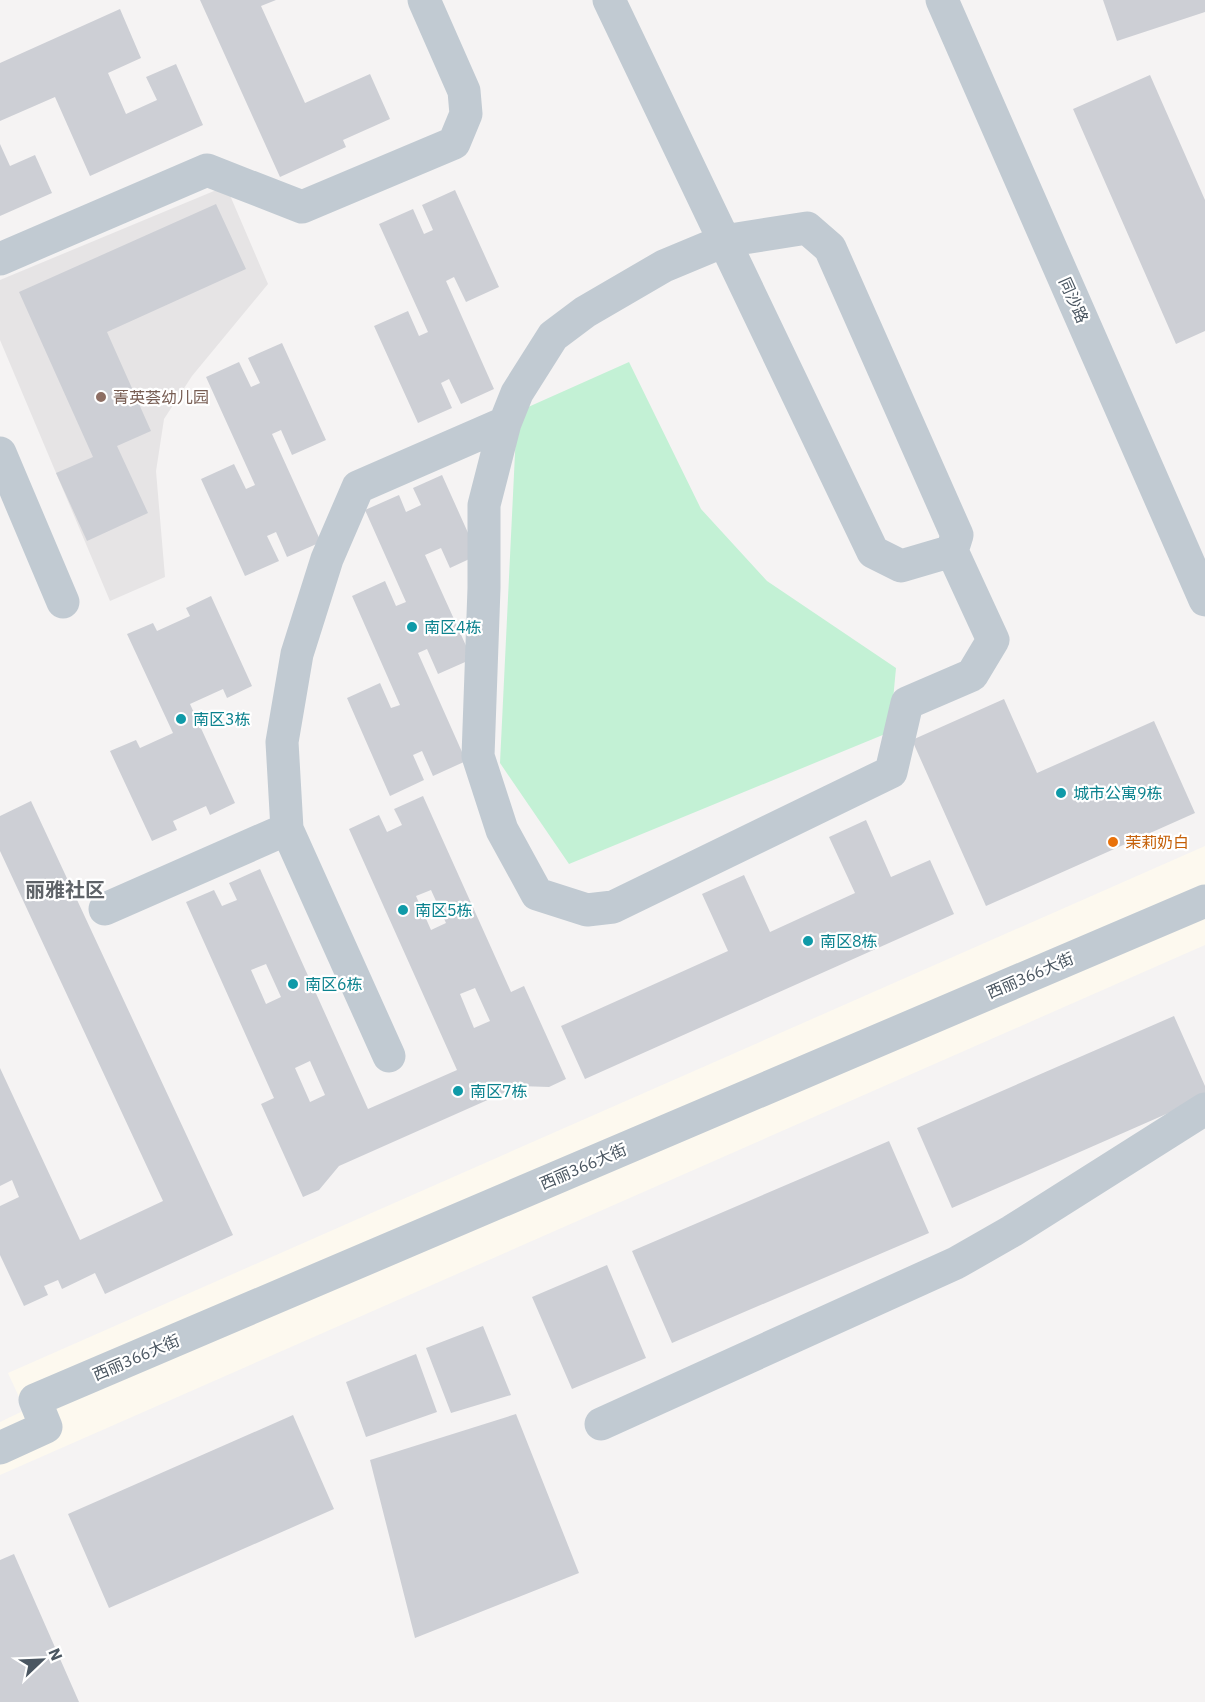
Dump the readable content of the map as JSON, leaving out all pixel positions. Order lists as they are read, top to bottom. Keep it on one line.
{"streets":{"street":["同沙路","西丽366大街"]},"districts":["丽雅社区"],"places":["菁英荟幼儿园","南区4栋","南区3栋","城市公寓9栋","茉莉奶白","南区5栋","南区8栋","南区6栋","南区7栋"],"north":"top right"}
